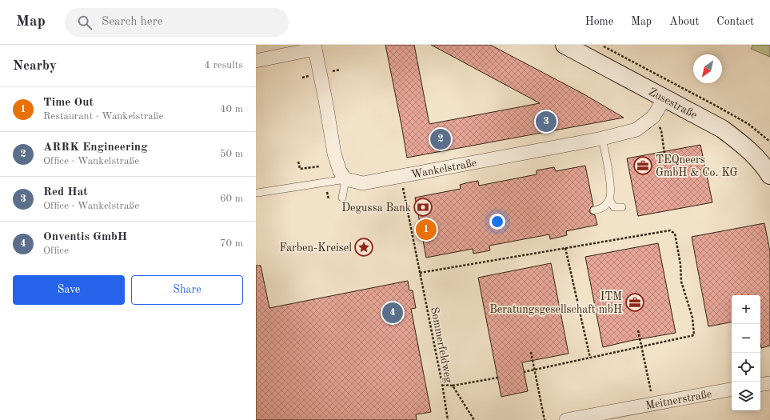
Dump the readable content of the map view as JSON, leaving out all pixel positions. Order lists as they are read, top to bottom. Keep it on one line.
{"streets":{"street":["Zusestraße","Wankelstraße","Meitnerstraße"],"path":["Sommerfeldweg"]},"crossings":[["Zusestraße","Wankelstraße"],["Wankelstraße","Sommerfeldweg"]],"places":{"office":["TEQneers GmbH & Co. KG","ITM Beratungsgesellschaft mbH"],"bank":["Degussa Bank"],"place":["Farben-Kreisel"]},"north":"bottom left","page":{"header":"Map","search":"Search here","nav":["Home","Map","About","Contact"],"heading":["Nearby","4 results"],"list":[{"mark":"1","name":"Time Out","note":"Restaurant · Wankelstraße","value":"40 m"},{"mark":"2","name":"ARRK Engineering","note":"Office · Wankelstraße","value":"50 m"},{"mark":"3","name":"Red Hat","note":"Office · Wankelstraße","value":"60 m"},{"mark":"4","name":"Onventis GmbH","note":"Office","value":"70 m"}],"pins":["3","2","1","4"],"buttons":["Save","Share"],"map_buttons":["+","−"]}}
